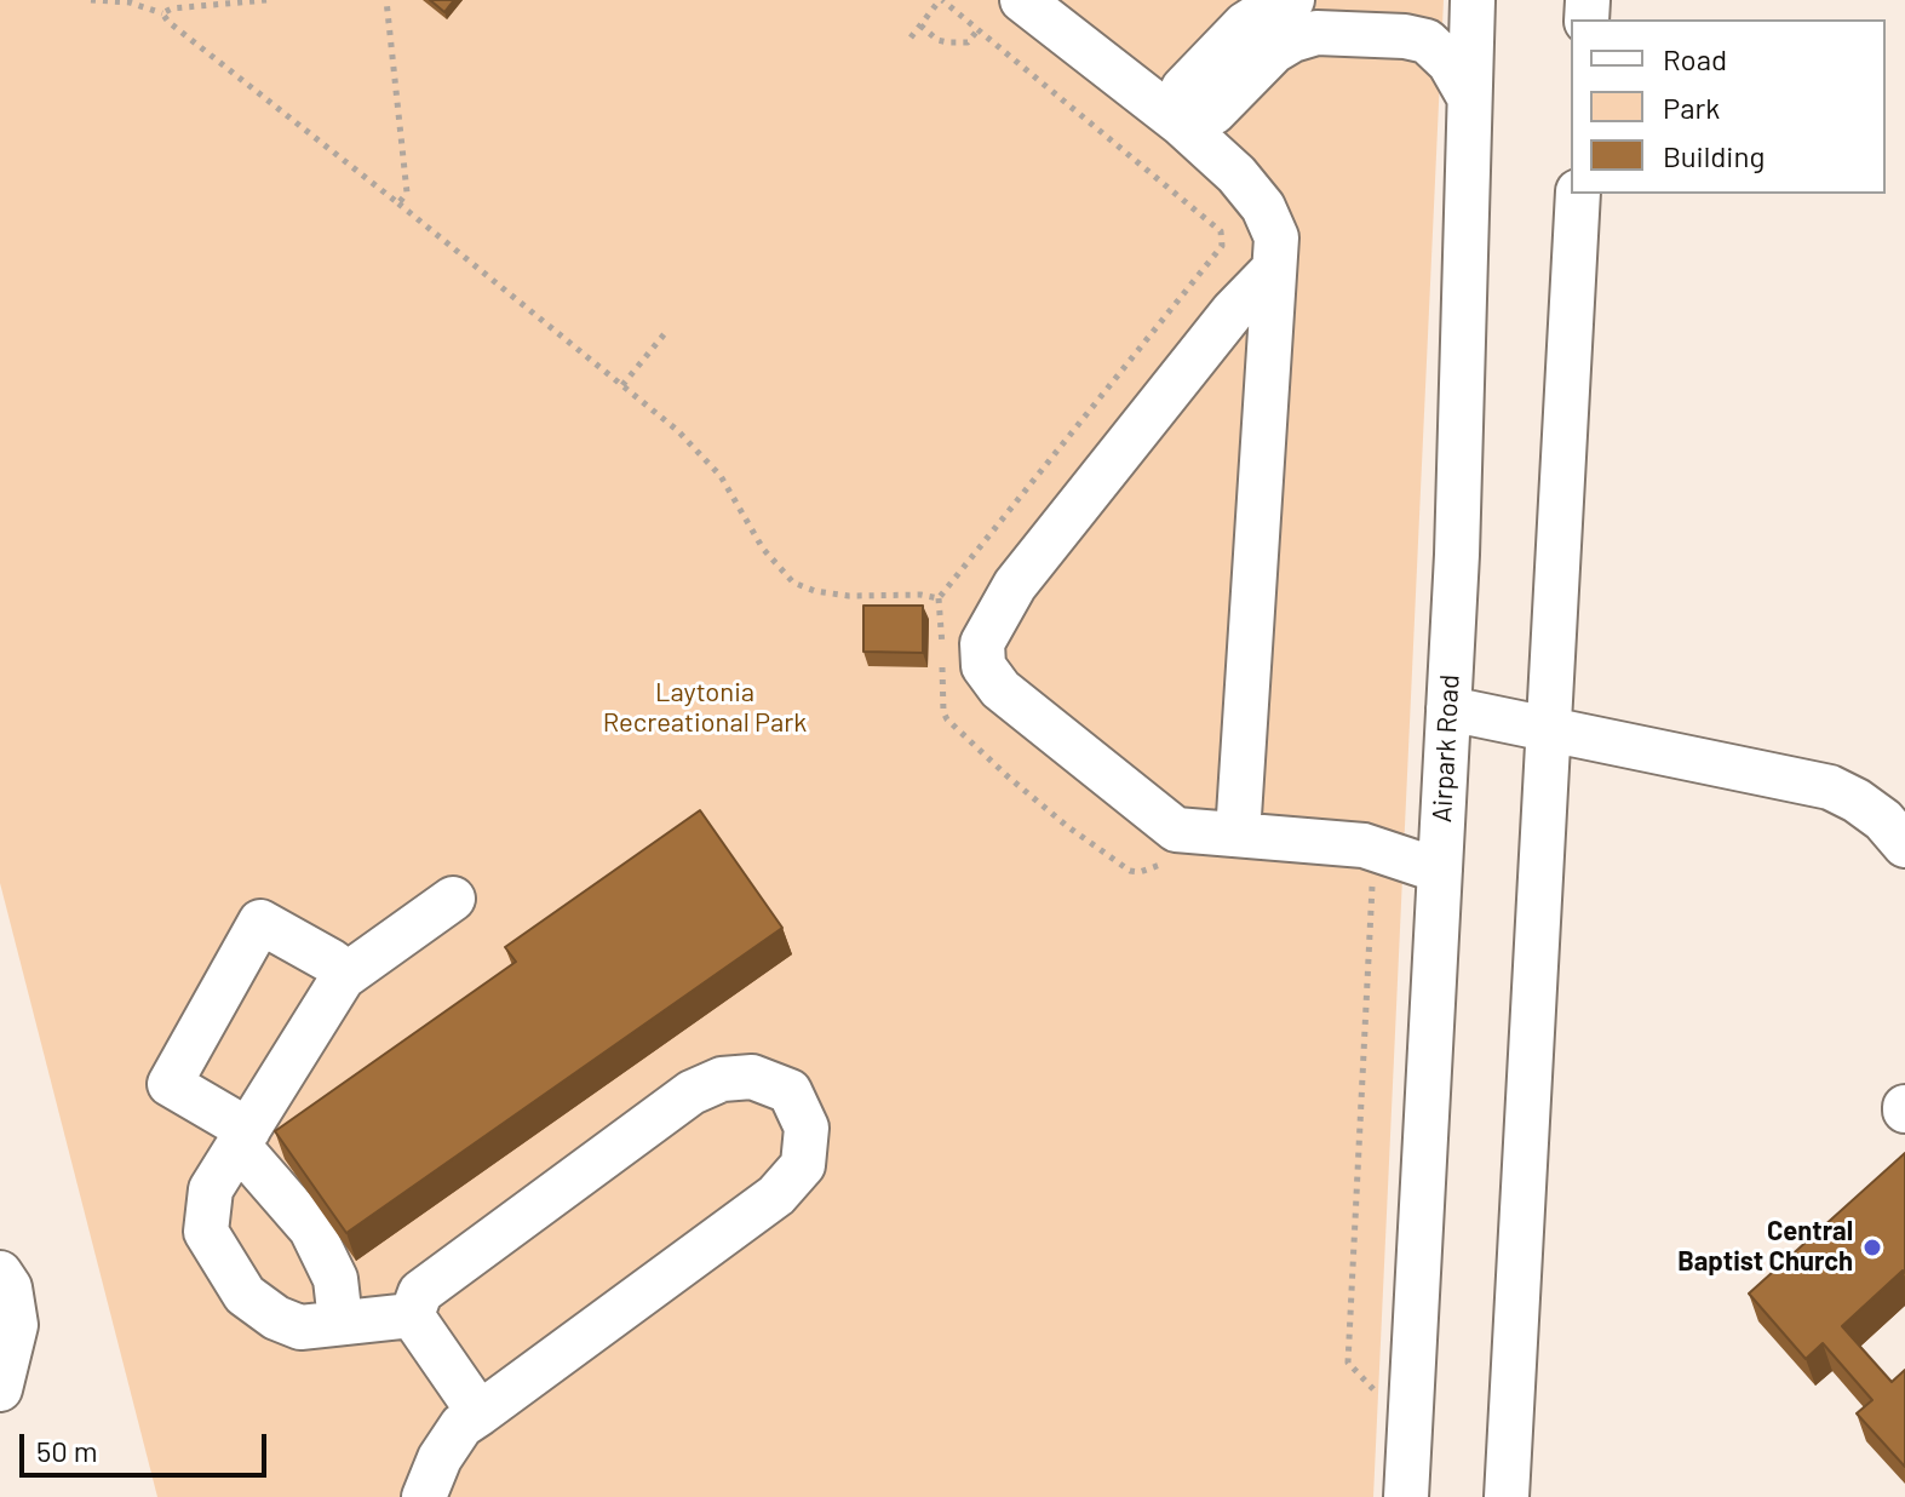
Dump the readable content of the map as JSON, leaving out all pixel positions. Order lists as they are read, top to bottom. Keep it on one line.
{"streets":{"street":["Airpark Road"]},"parks":["Laytonia Recreational Park"],"places":["Central Baptist Church"],"legend":["Road","Park","Building"],"scale_bar":"50 m"}
